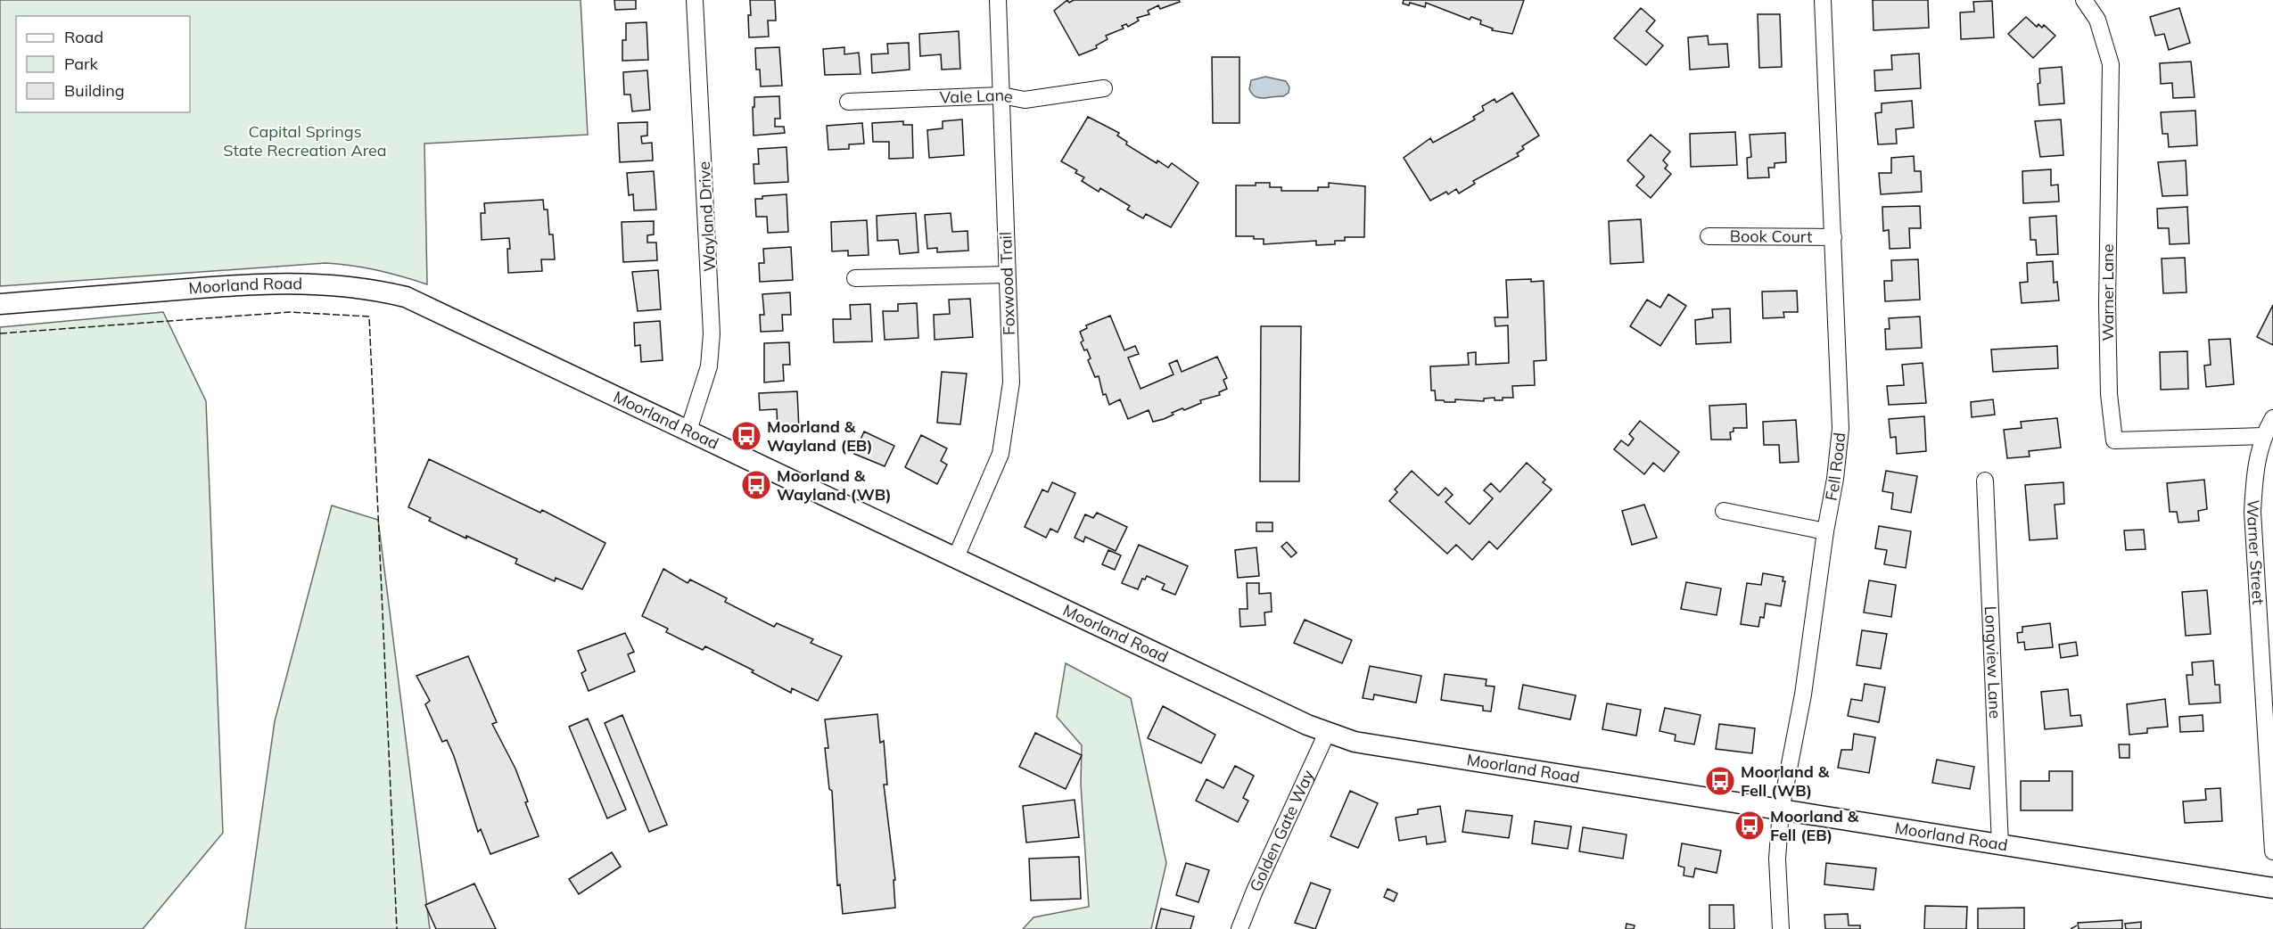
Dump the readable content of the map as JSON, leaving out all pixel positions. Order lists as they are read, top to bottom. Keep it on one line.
{"streets":{"street":["Vale Lane","Wayland Drive","Book Court","Foxwood Trail","Moorland Road","Warner Lane","Fell Road","Warner Street","Longview Lane","Golden Gate Way"]},"crossings":[["Vale Lane","Foxwood Trail"],["Wayland Drive","Moorland Road"],["Book Court","Fell Road"],["Foxwood Trail","Moorland Road"],["Moorland Road","Fell Road"],["Moorland Road","Longview Lane"],["Moorland Road","Golden Gate Way"],["Warner Lane","Warner Street"]],"parks":["Capital Springs State Recreation Area"],"places":{"bus stop":["Moorland & Wayland (EB)","Moorland & Wayland (WB)","Moorland & Fell (WB)","Moorland & Fell (EB)"]},"legend":["Road","Park","Building"]}
